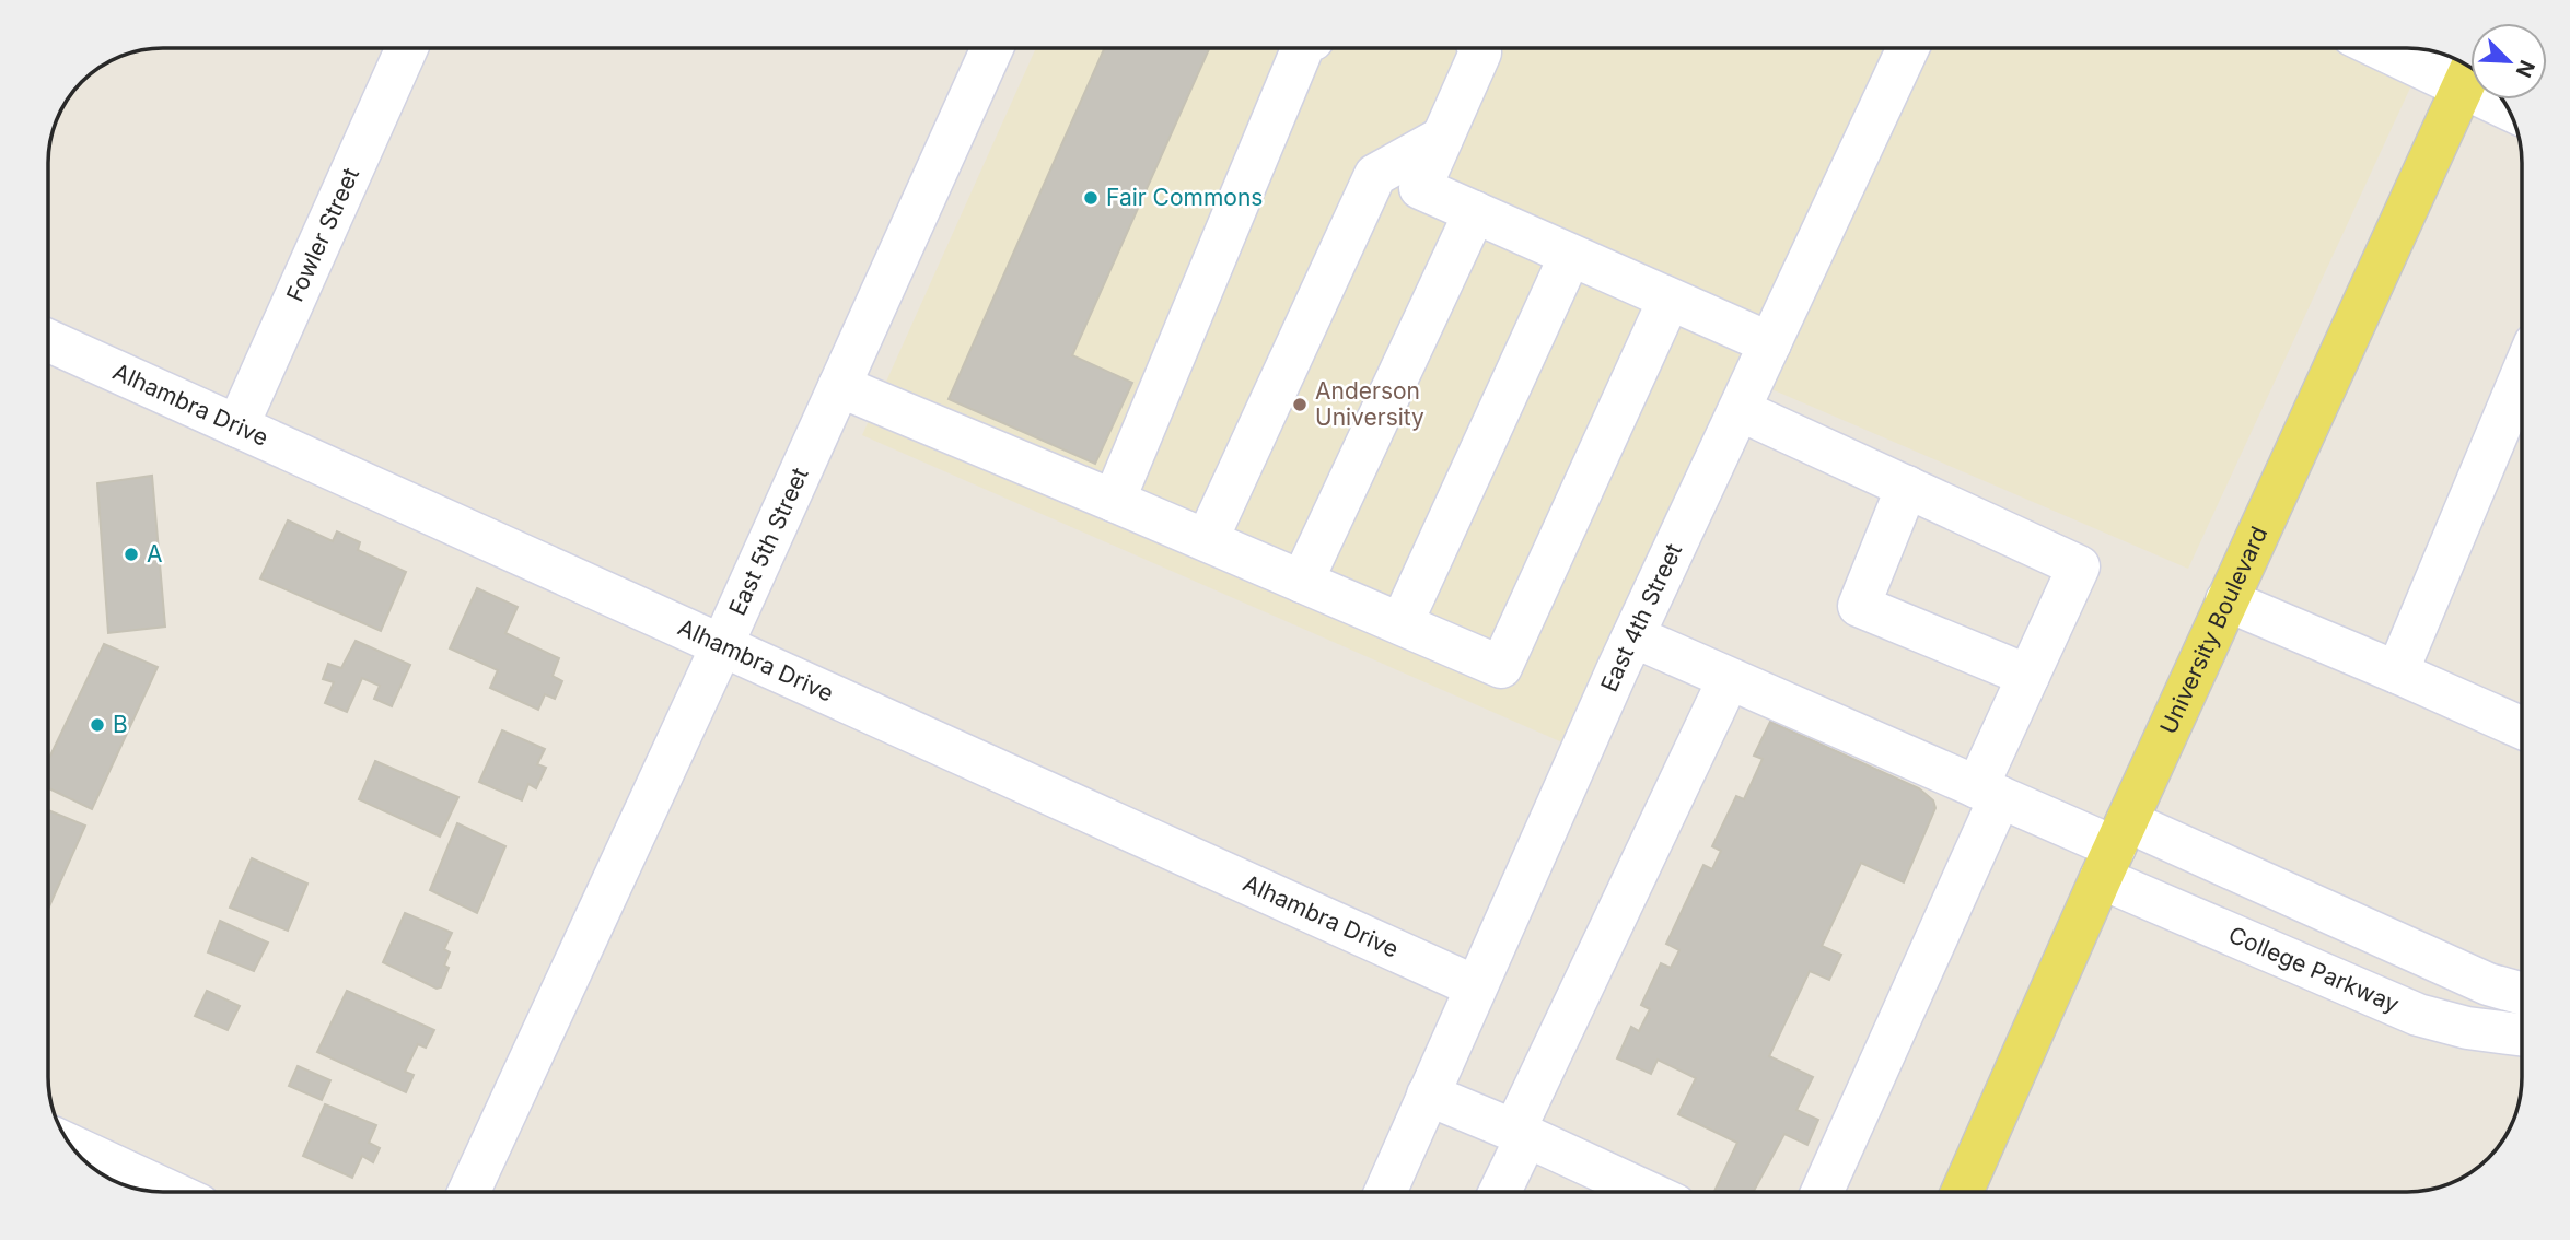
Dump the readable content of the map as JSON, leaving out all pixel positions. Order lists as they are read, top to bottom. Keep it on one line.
{"streets":{"main road":["University Boulevard"],"street":["Fowler Street","Alhambra Drive","East 5th Street","East 4th Street","College Parkway"]},"crossings":[["Fowler Street","Alhambra Drive"],["Alhambra Drive","East 5th Street"],["Alhambra Drive","East 4th Street"],["University Boulevard","College Parkway"]],"places":["Fair Commons","Anderson University","A","B"],"north":"bottom right"}
